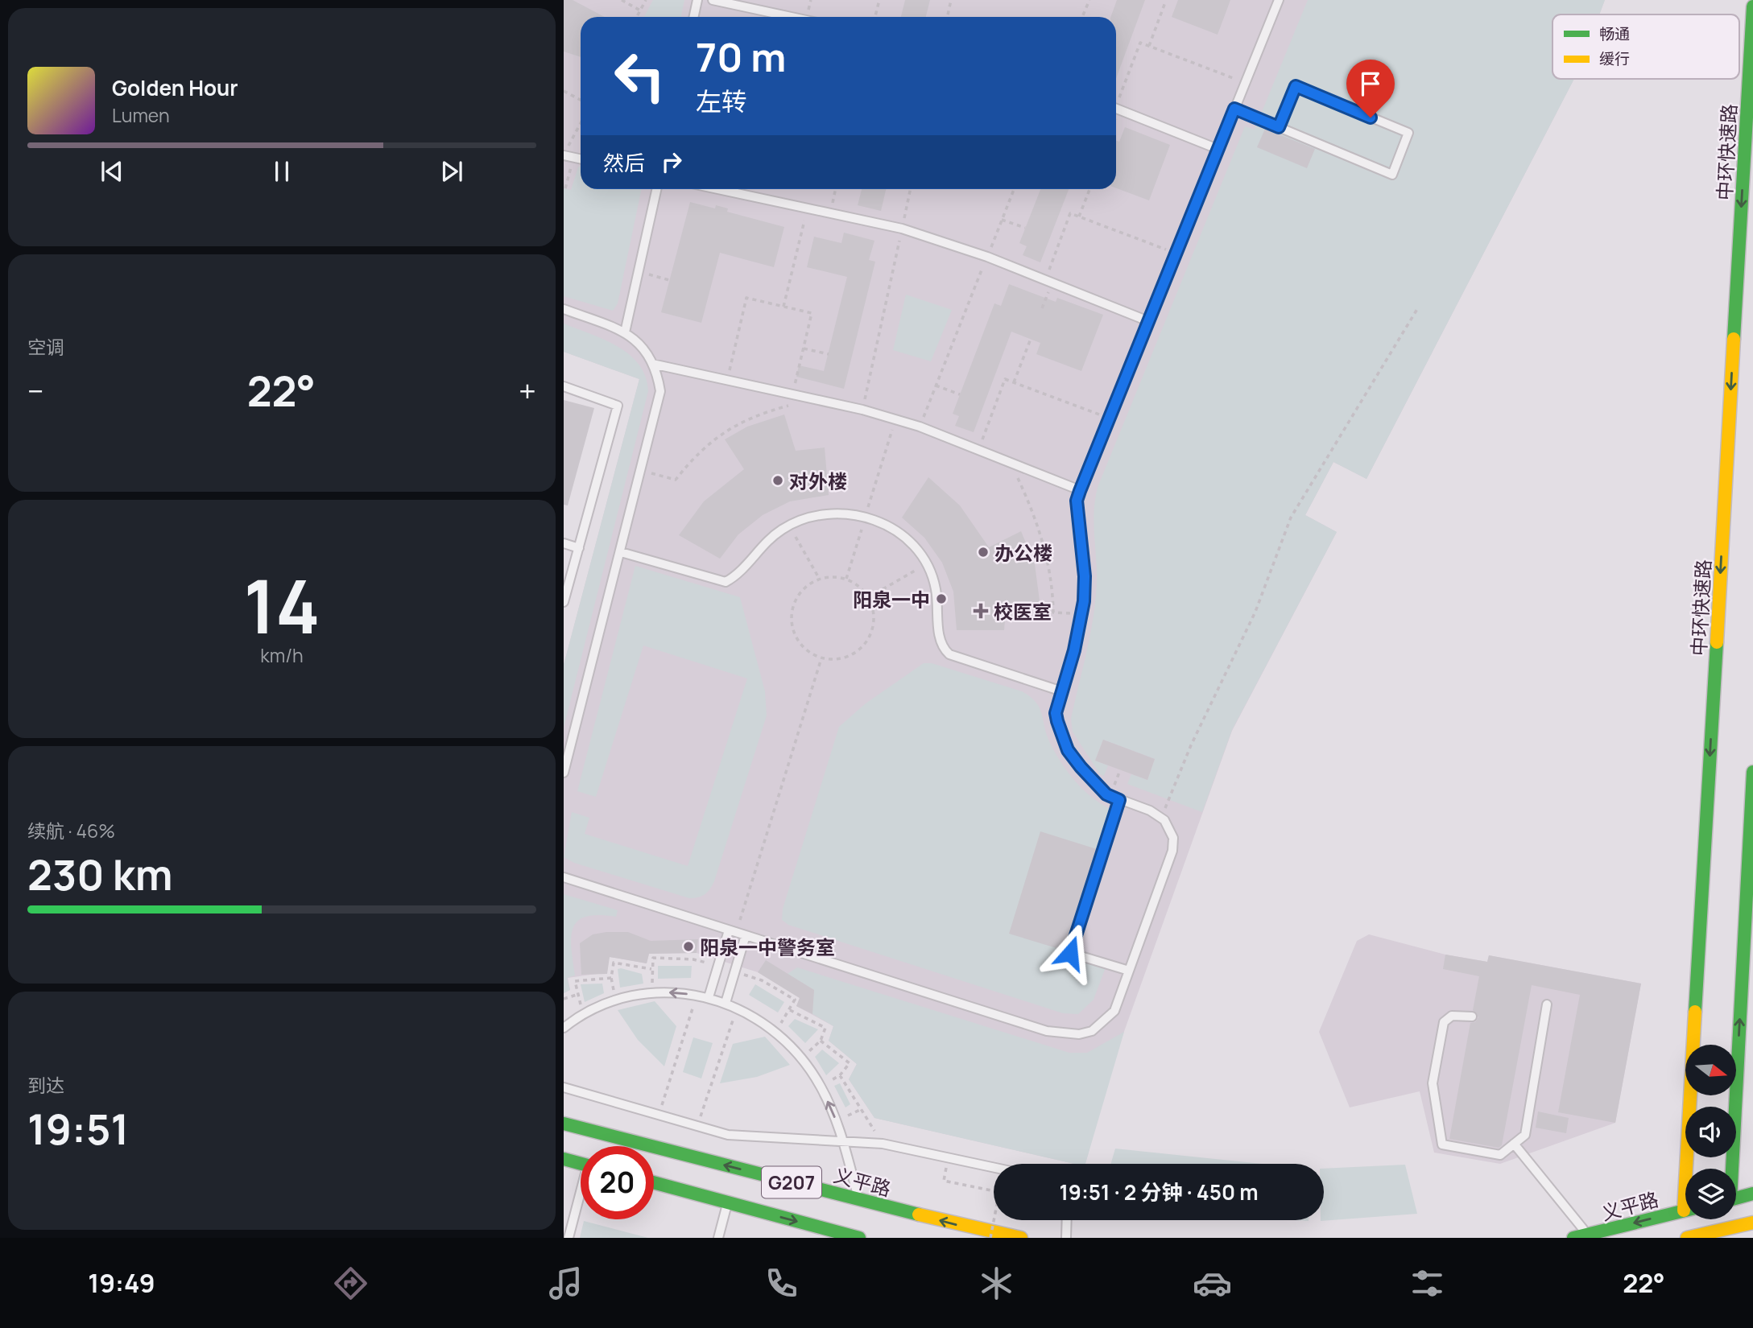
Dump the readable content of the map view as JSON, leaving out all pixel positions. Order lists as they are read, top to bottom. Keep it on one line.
{"streets":{"main road":["中环快速路","义平路","G207"]},"places":{"other":["对外楼","办公楼","阳泉一中","阳泉一中警务室"],"health":["校医室"]},"legend":["畅通","缓行"],"north":"right","page":{"turn":["70 m","左转"],"song":["Golden Hour","Lumen"],"then":"然后","tile":["空调",["14","km/h"],["续航 · 46%","230 km"],["到达","19:51"]],"heat":["−","22°","+"],"limit":"20","trip":"19:51 · 2 分钟 · 450 m","tabs":["19:49","22°"]}}
